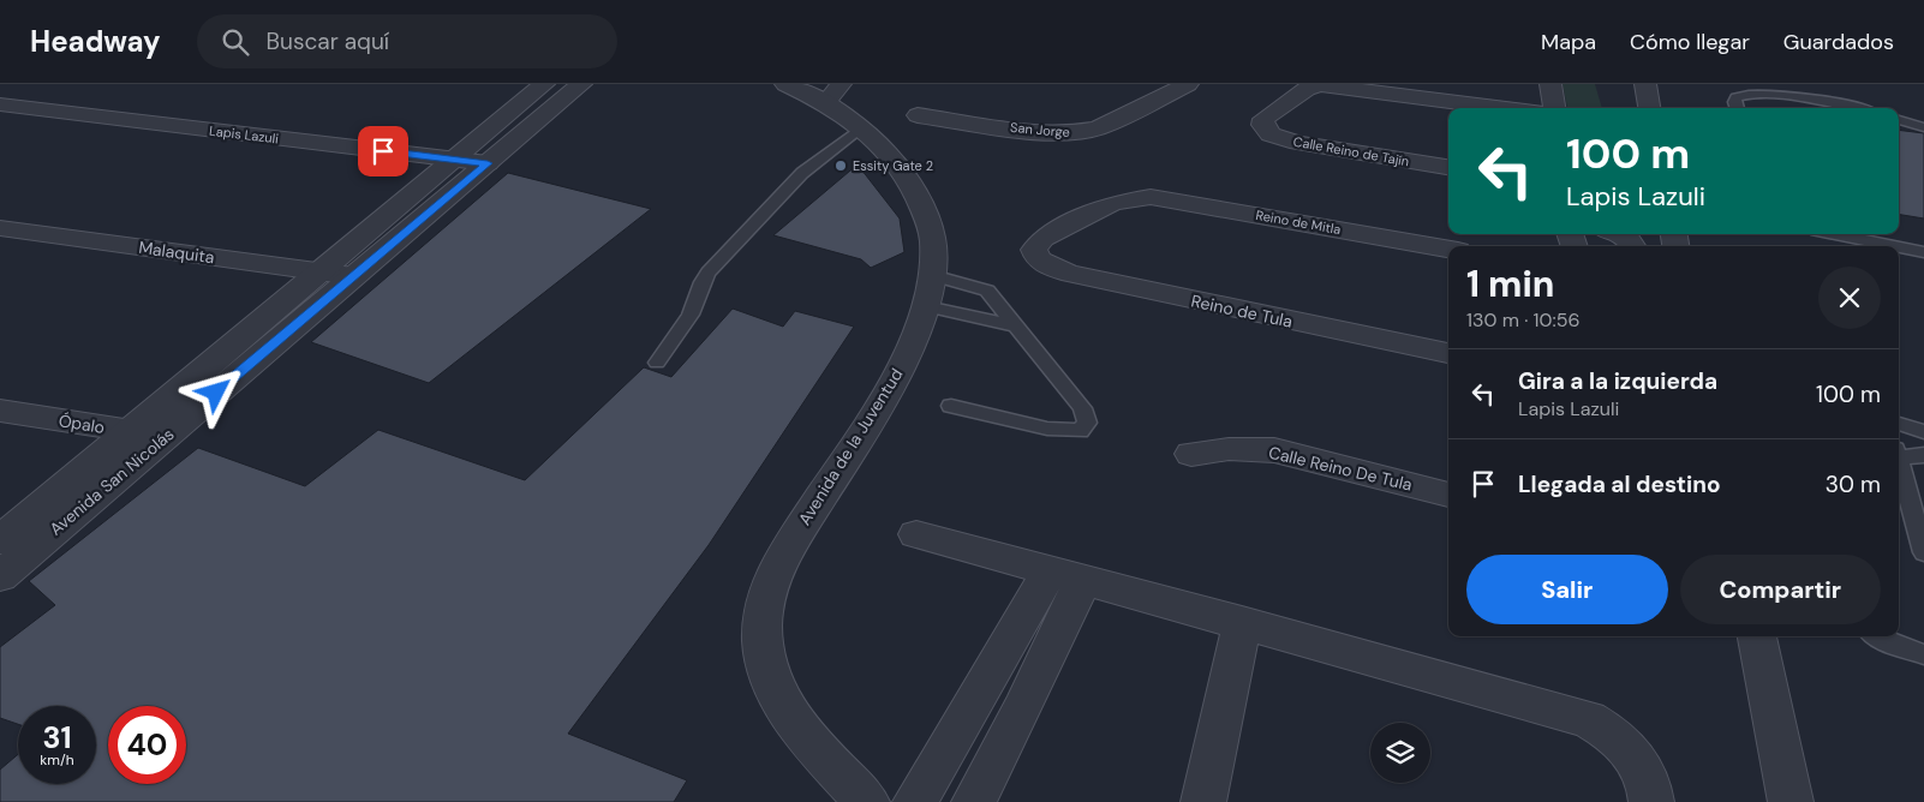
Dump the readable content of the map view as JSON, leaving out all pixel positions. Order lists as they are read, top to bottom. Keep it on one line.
{"streets":{"street":["San Jorge","Lapis Lazuli","Calle Reino de Tajín","Reino de Mitla","Malaquita","Reino de Tula","Ópalo","Avenida de la Juventud","Calle Reino De Tula","Avenida San Nicolás"]},"crossings":[["Lapis Lazuli","Avenida San Nicolás"],["Reino de Mitla","Reino de Tula"],["Malaquita","Avenida San Nicolás"],["Ópalo","Avenida San Nicolás"]],"places":["Essity Gate 2"],"page":{"header":"Headway","search":"Buscar aquí","nav":["Mapa","Cómo llegar","Guardados"],"turn":["100 m","Lapis Lazuli"],"heading":["1 min","130 m · 10:56"],"list":[{"name":"Gira a la izquierda","note":"Lapis Lazuli","value":"100 m"},{"name":"Llegada al destino","value":"30 m"}],"buttons":["Salir","Compartir"],"speed":"31 km/h","limit":"40"}}
